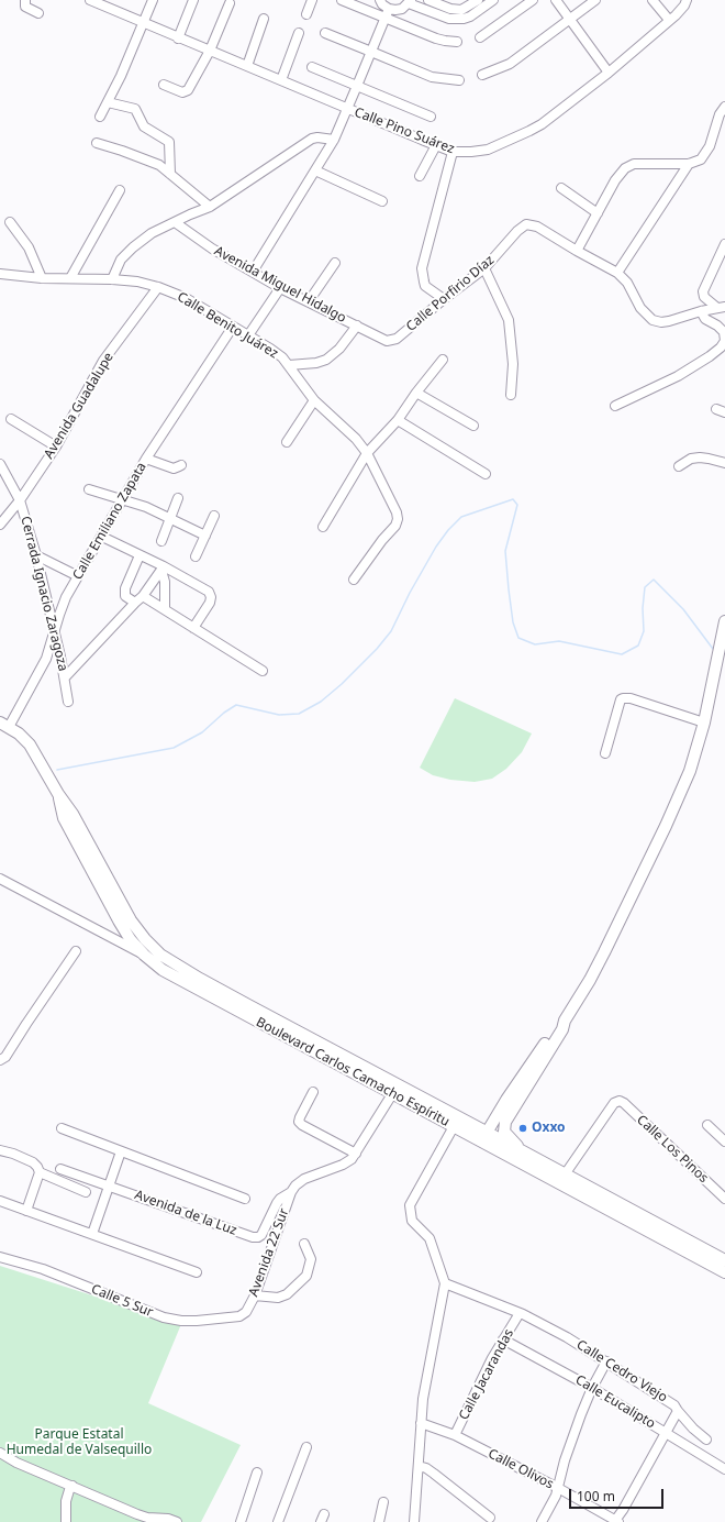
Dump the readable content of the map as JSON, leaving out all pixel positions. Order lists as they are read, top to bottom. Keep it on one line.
{"streets":{"main road":["Boulevard Carlos Camacho Espíritu"],"street":["Calle Pino Suárez","Avenida Miguel Hidalgo","Calle Porfirio Díaz","Calle Benito Juárez","Avenida Guadalupe","Calle Emiliano Zapata","Cerrada Ignacio Zaragoza","Calle Los Pinos","Avenida de la Luz","Avenida 22 Sur","Calle 5 Sur","Calle Cedro Viejo","Calle Jacarandas","Calle Eucalipto","Calle Olivos"]},"crossings":[["Avenida Miguel Hidalgo","Calle Porfirio Díaz"],["Calle Benito Juárez","Avenida Guadalupe"],["Calle Benito Juárez","Calle Emiliano Zapata"],["Avenida Guadalupe","Cerrada Ignacio Zaragoza"],["Calle Emiliano Zapata","Cerrada Ignacio Zaragoza"],["Calle Emiliano Zapata","Boulevard Carlos Camacho Espíritu"],["Boulevard Carlos Camacho Espíritu","Calle Los Pinos"],["Avenida de la Luz","Avenida 22 Sur"],["Avenida 22 Sur","Calle 5 Sur"],["Calle Cedro Viejo","Calle Jacarandas"],["Calle Cedro Viejo","Calle Eucalipto"],["Calle Cedro Viejo","Calle Olivos"],["Calle Jacarandas","Calle Eucalipto"],["Calle Jacarandas","Calle Olivos"]],"parks":["Parque Estatal Humedal de Valsequillo"],"places":["Oxxo"],"scale_bar":"100 m"}
